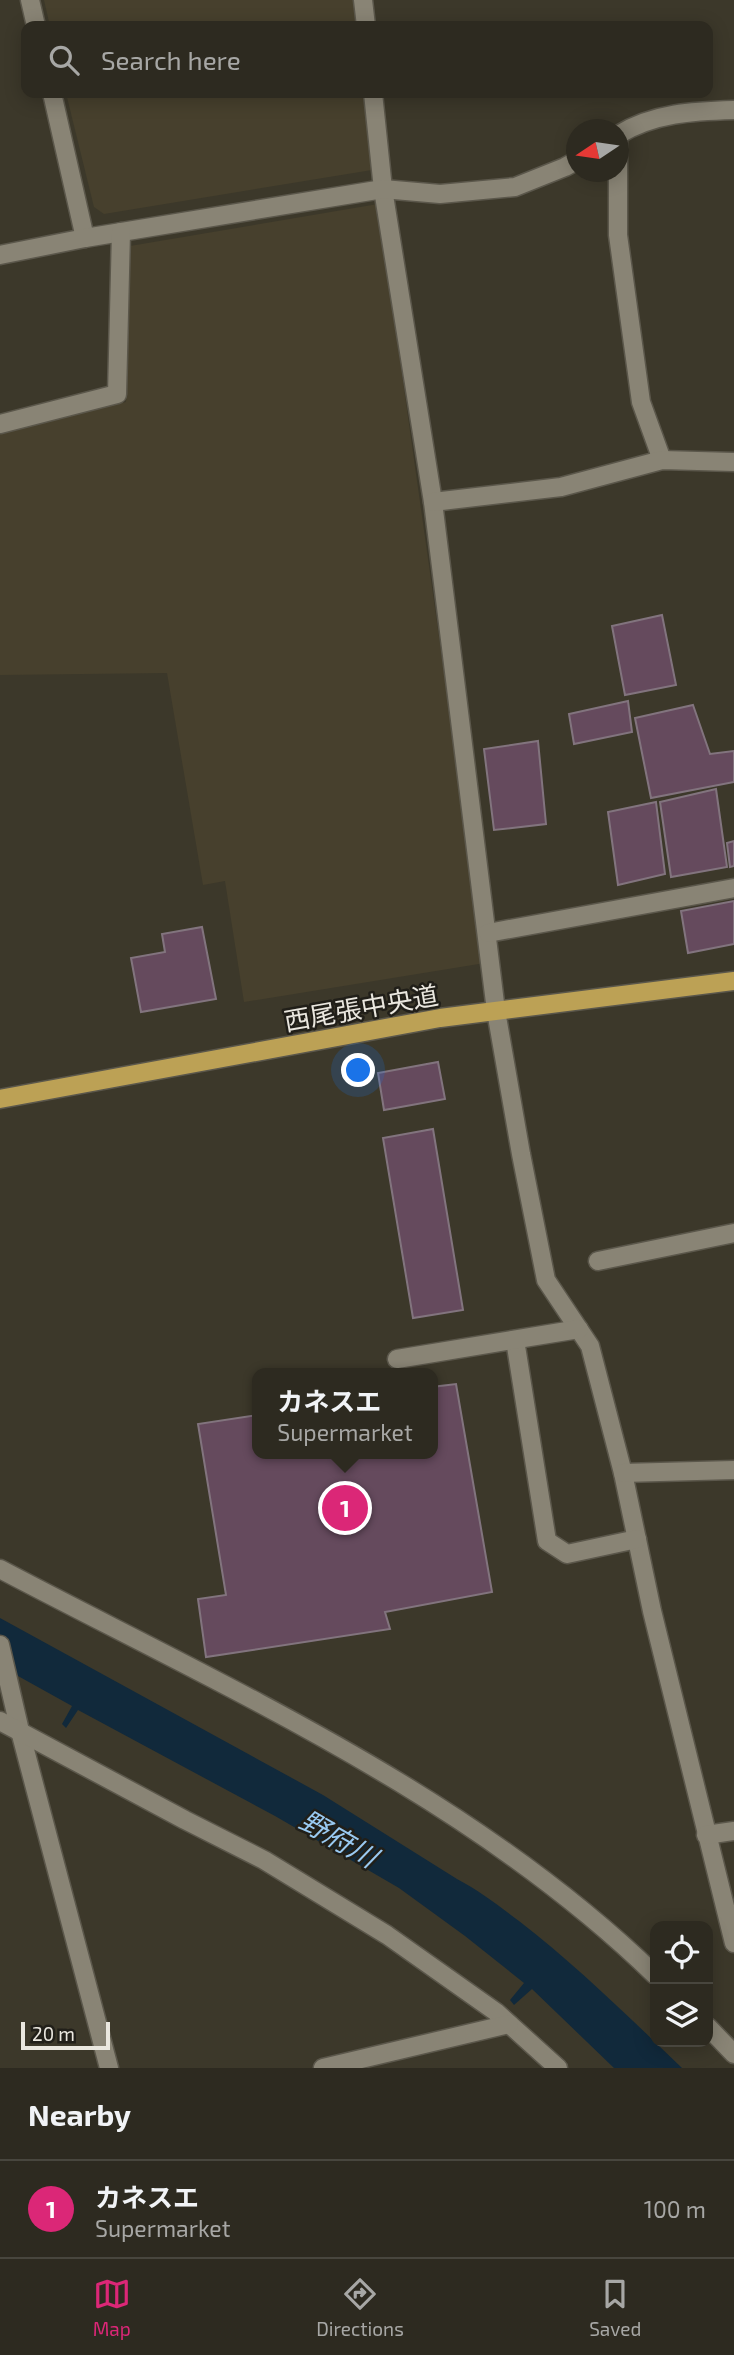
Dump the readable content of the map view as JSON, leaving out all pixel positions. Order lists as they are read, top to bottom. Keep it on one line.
{"streets":{"main road":["西尾張中央道"]},"water":["野府川"],"scale_bar":"20 m","north":"left","page":{"search":"Search here","popup":["カネスエ","Supermarket"],"pins":"1","scale":"20 m","heading":"Nearby","list":[{"mark":"1","name":"カネスエ","note":"Supermarket","value":"100 m"}],"nav":["Map","Directions","Saved"]}}
